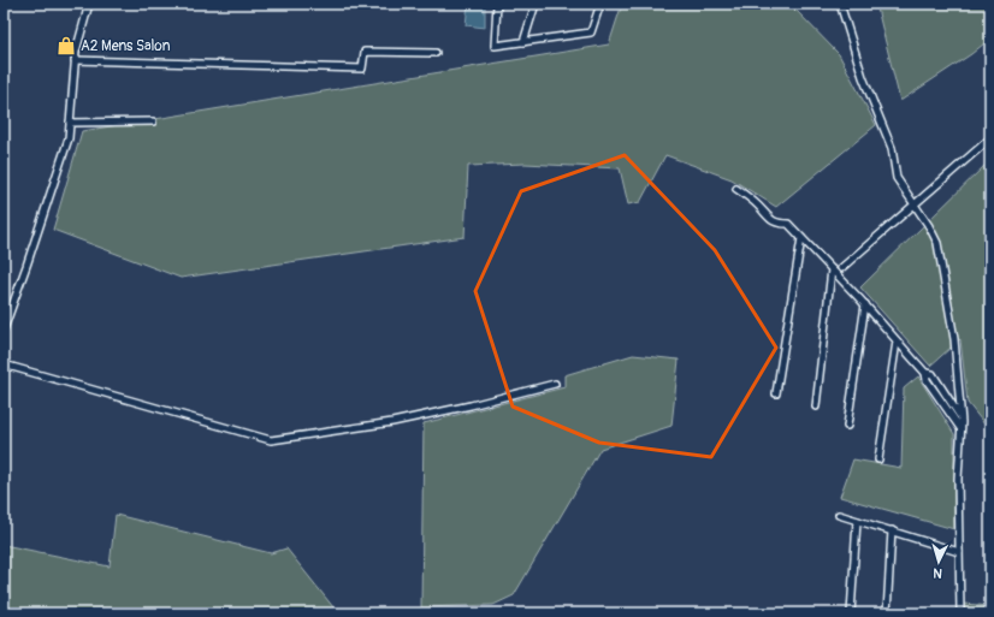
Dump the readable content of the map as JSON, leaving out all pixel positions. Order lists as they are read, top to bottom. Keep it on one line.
{"places":{"shop":["A2 Mens Salon"]},"north":"bottom"}
